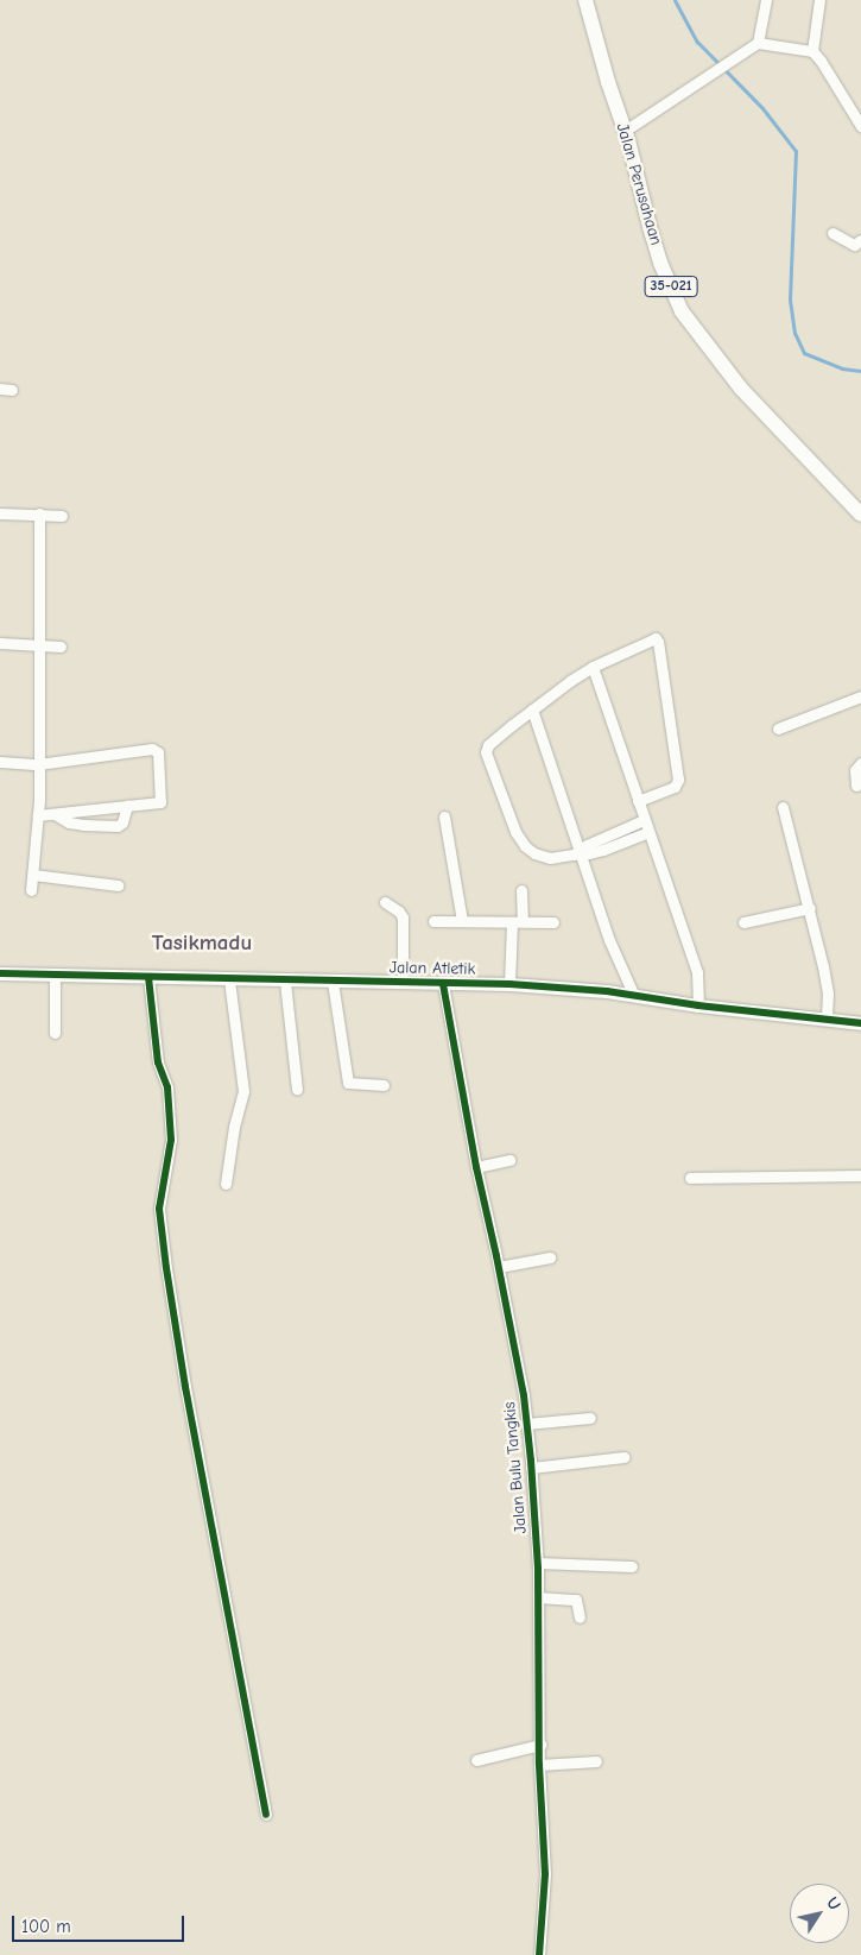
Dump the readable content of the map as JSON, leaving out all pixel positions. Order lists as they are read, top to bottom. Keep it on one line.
{"streets":{"main road":["Jalan Perusahaan","35-021"],"street":["Jalan Atletik","Jalan Bulu Tangkis"]},"crossings":[["Jalan Atletik","Jalan Bulu Tangkis"]],"districts":["Tasikmadu"],"scale_bar":"100 m","north":"top right"}
